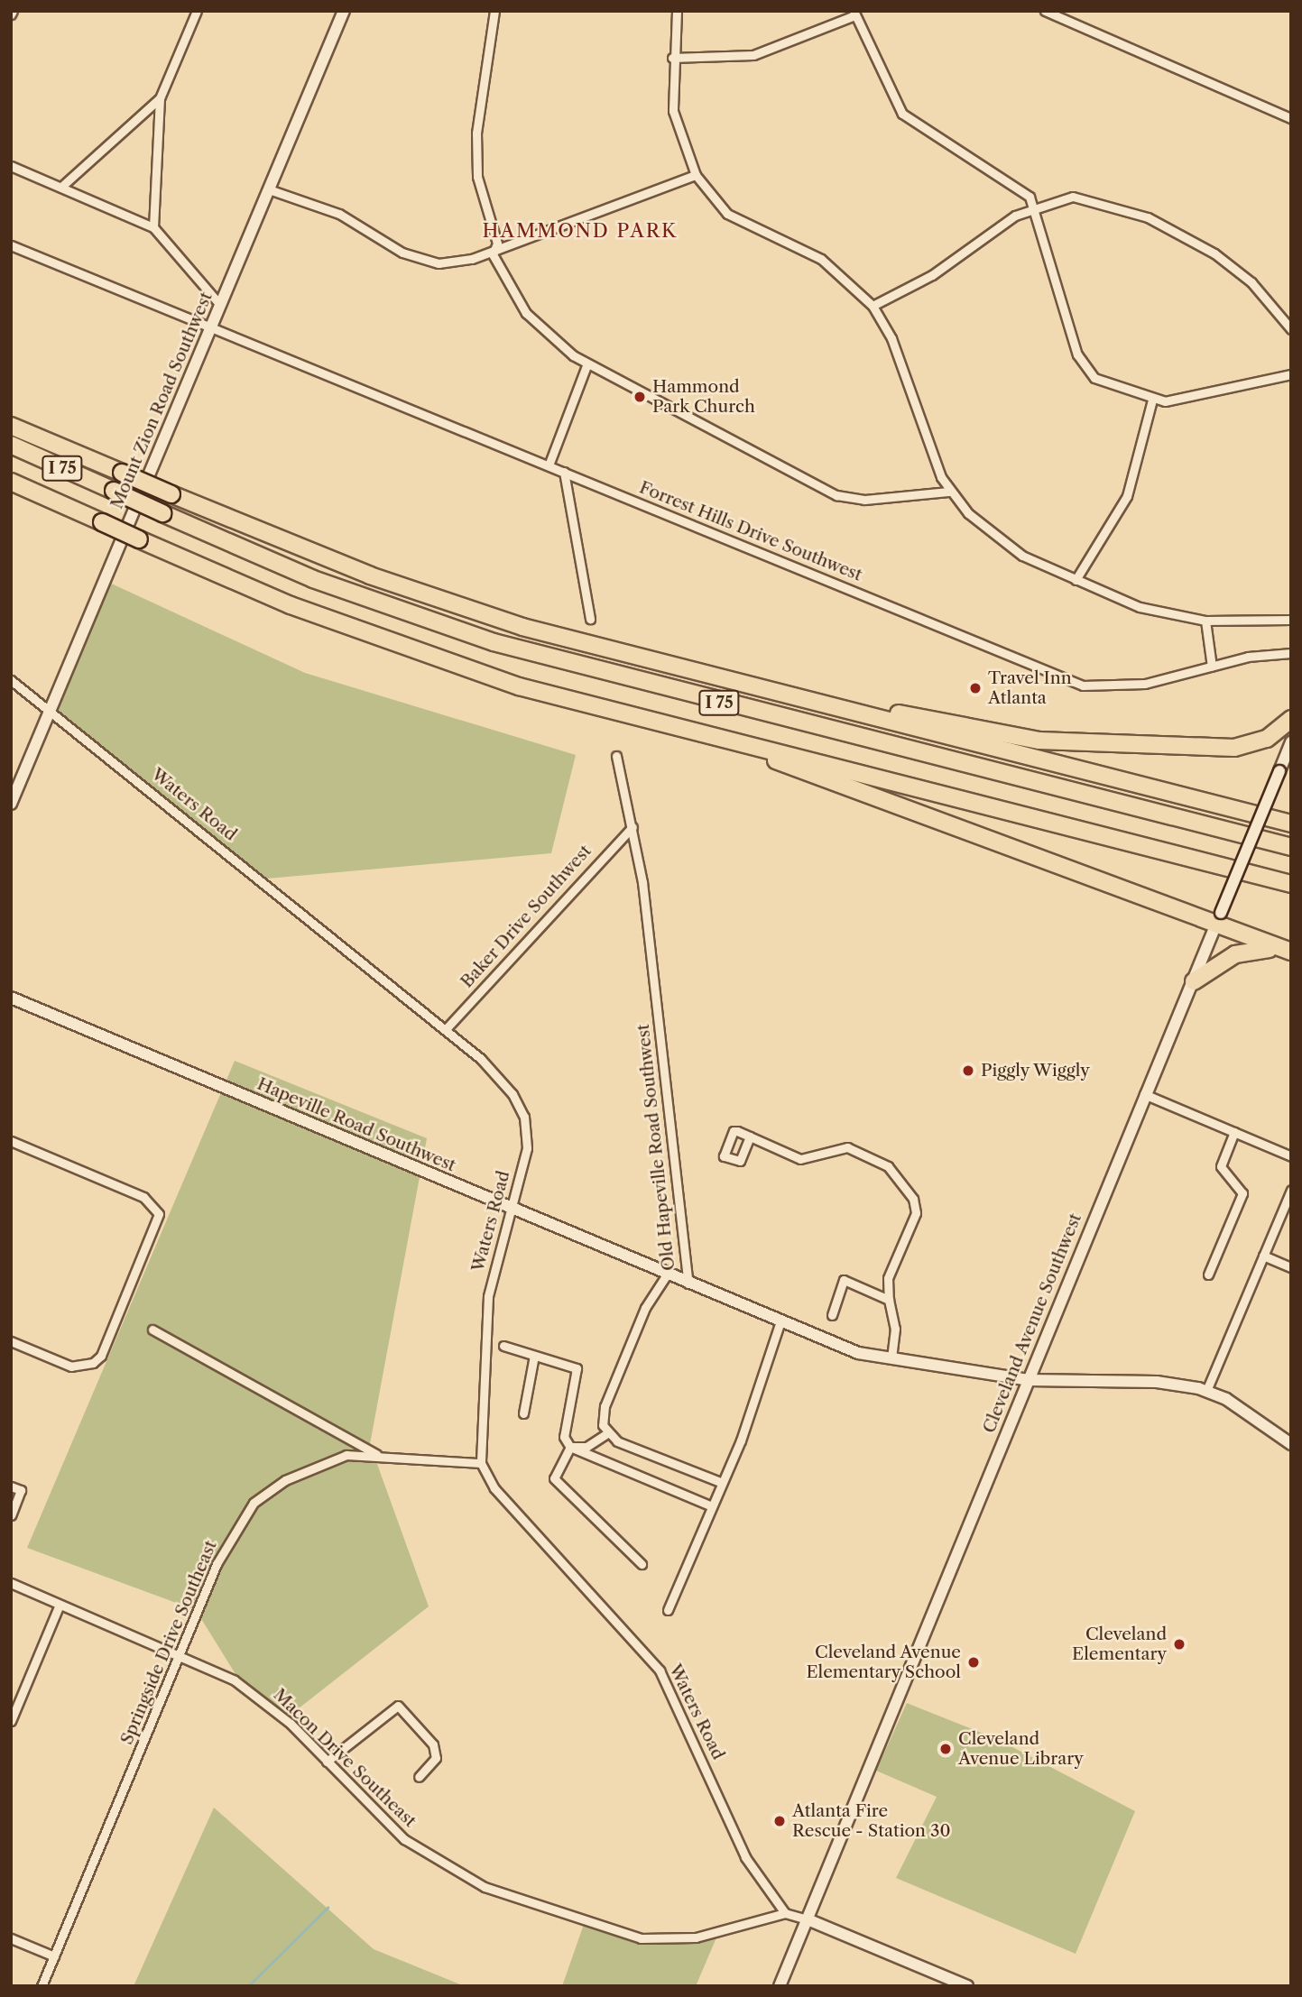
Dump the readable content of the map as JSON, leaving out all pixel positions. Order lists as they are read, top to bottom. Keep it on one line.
{"streets":{"highway":["I 75"],"street":["Mount Zion Road Southwest","Forrest Hills Drive Southwest","Waters Road","Baker Drive Southwest","Hapeville Road Southwest","Old Hapeville Road Southwest","Cleveland Avenue Southwest","Springside Drive Southeast","Macon Drive Southeast"]},"crossings":[["Mount Zion Road Southwest","Forrest Hills Drive Southwest"],["Mount Zion Road Southwest","Waters Road"],["Waters Road","Baker Drive Southwest"],["Waters Road","Hapeville Road Southwest"],["Waters Road","Springside Drive Southeast"],["Waters Road","Macon Drive Southeast"],["Baker Drive Southwest","Old Hapeville Road Southwest"],["Hapeville Road Southwest","Old Hapeville Road Southwest"],["Old Hapeville Road Southwest","Cleveland Avenue Southwest"],["Springside Drive Southeast","Macon Drive Southeast"]],"districts":["HAMMOND PARK"],"places":["Hammond Park Church","Travel Inn Atlanta","Piggly Wiggly","Cleveland Elementary","Cleveland Avenue Elementary School","Cleveland Avenue Library","Atlanta Fire Rescue - Station 30"]}
